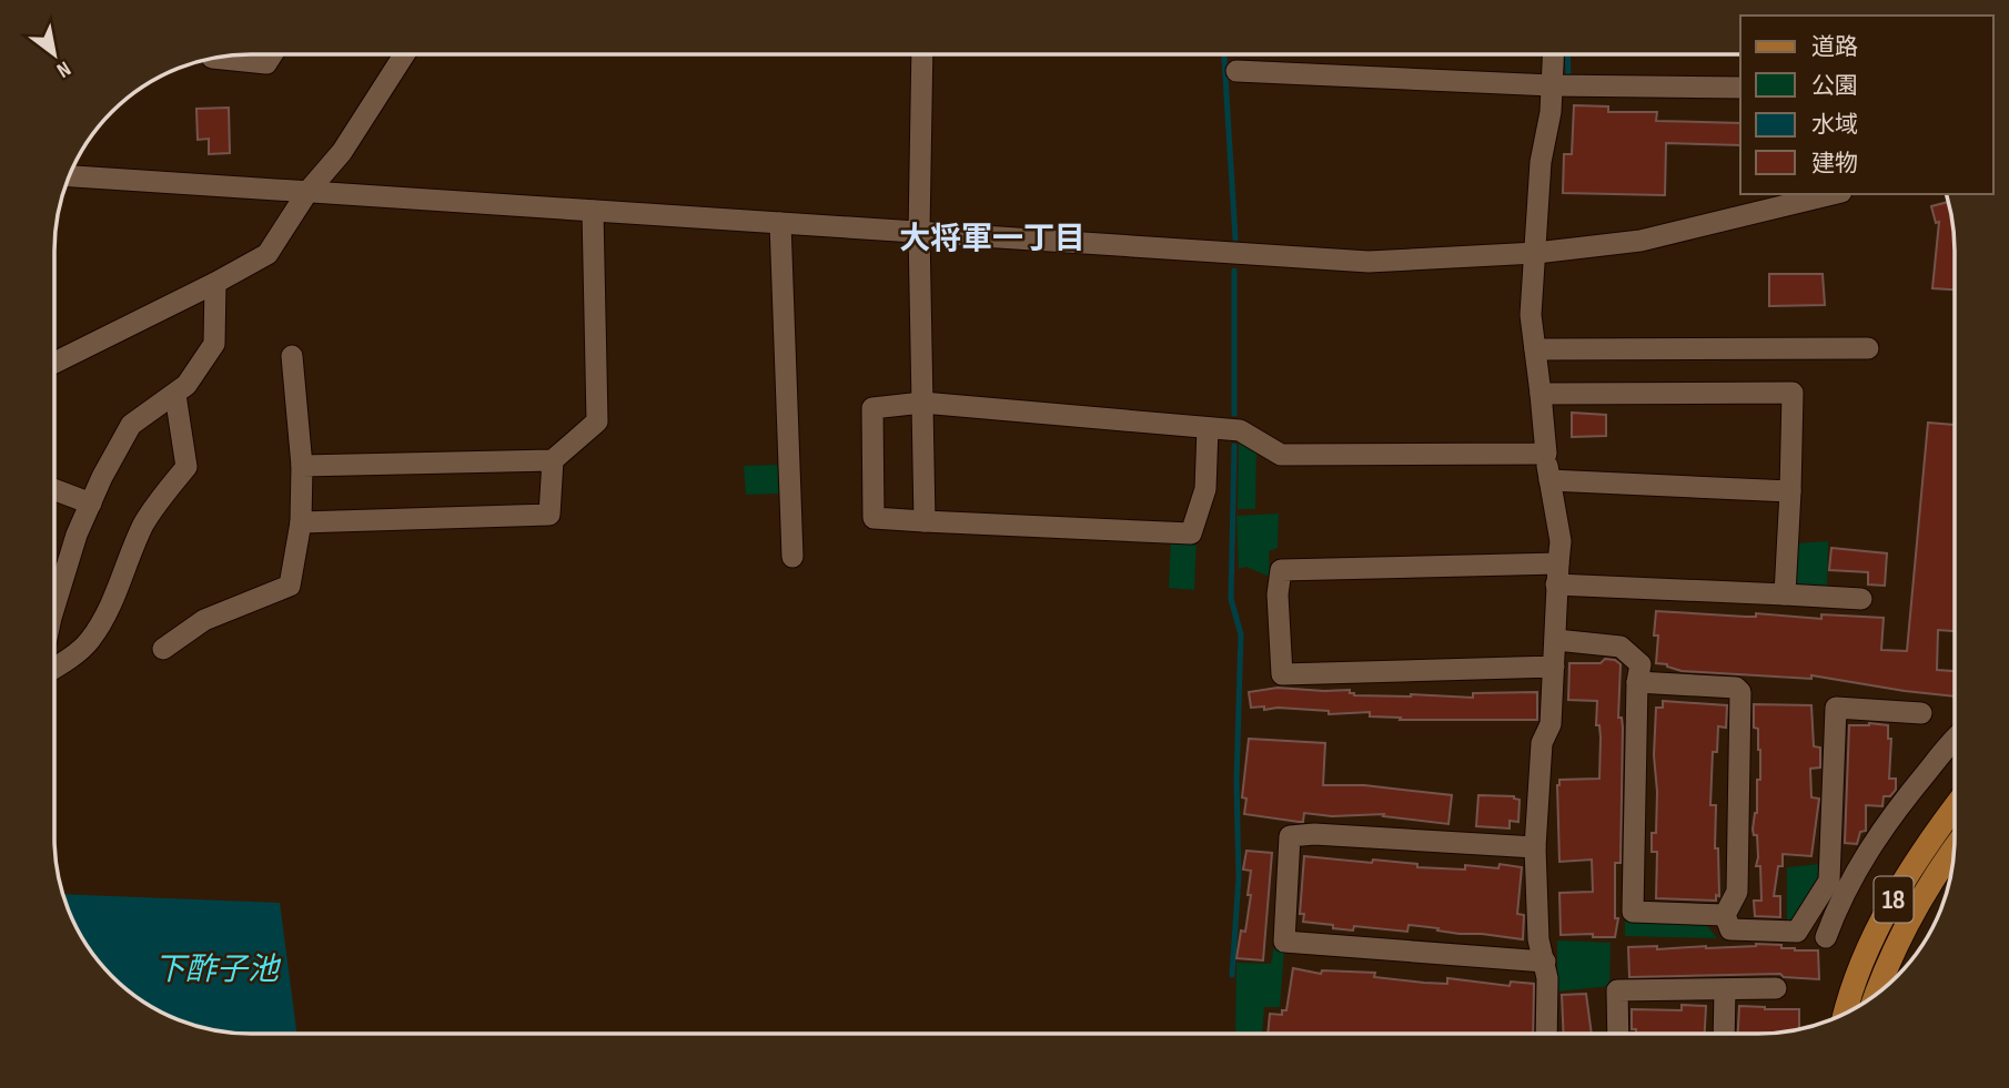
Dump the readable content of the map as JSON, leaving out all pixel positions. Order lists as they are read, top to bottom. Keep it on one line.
{"streets":{"main road":["18"]},"districts":["大将軍一丁目"],"water":["下酢子池"],"legend":["道路","公園","水域","建物"],"north":"bottom right"}
